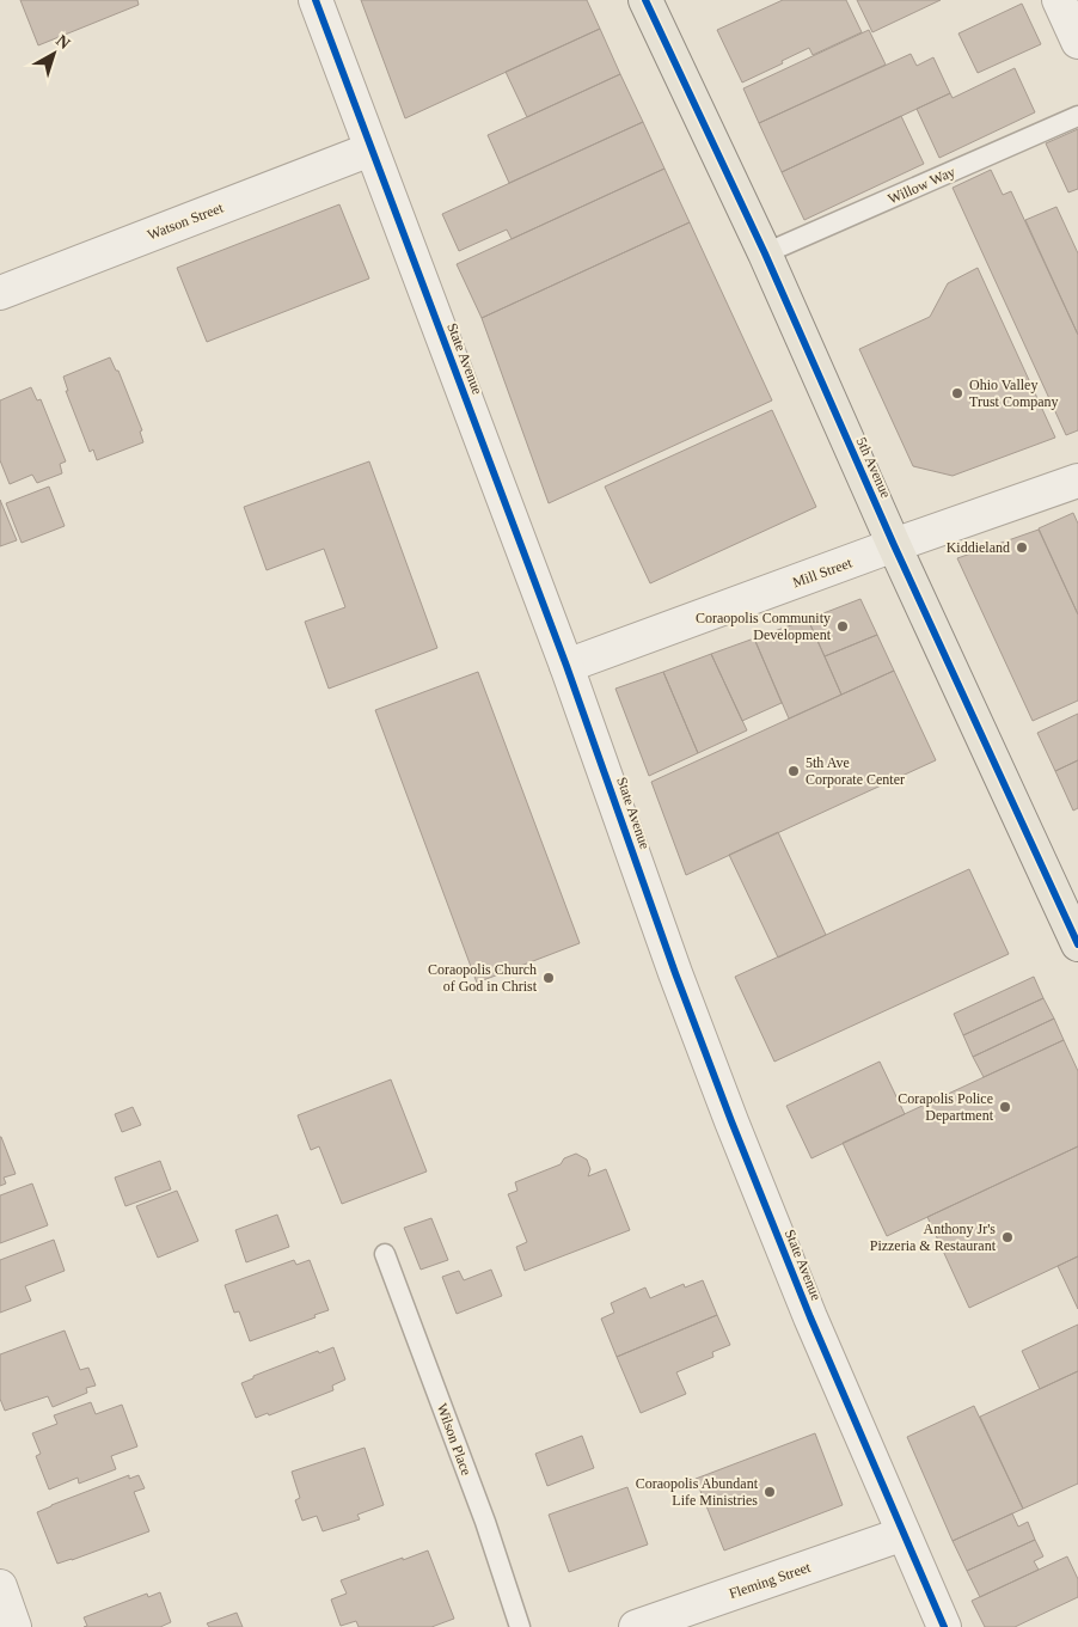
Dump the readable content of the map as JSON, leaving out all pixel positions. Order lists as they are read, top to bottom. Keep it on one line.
{"streets":{"main road":["5th Avenue"],"street":["Watson Street","State Avenue","Mill Street","Fleming Street"],"lane":["Willow Way","Wilson Place"]},"crossings":[["Willow Way","5th Avenue"],["Watson Street","State Avenue"],["State Avenue","Mill Street"],["State Avenue","Fleming Street"],["5th Avenue","Mill Street"]],"places":["Ohio Valley Trust Company","Kiddieland","Coraopolis Community Development","5th Ave Corporate Center","Coraopolis Church of God in Christ","Corapolis Police Department","Anthony Jr's Pizzeria & Restaurant","Coraopolis Abundant Life Ministries"],"north":"top right"}
